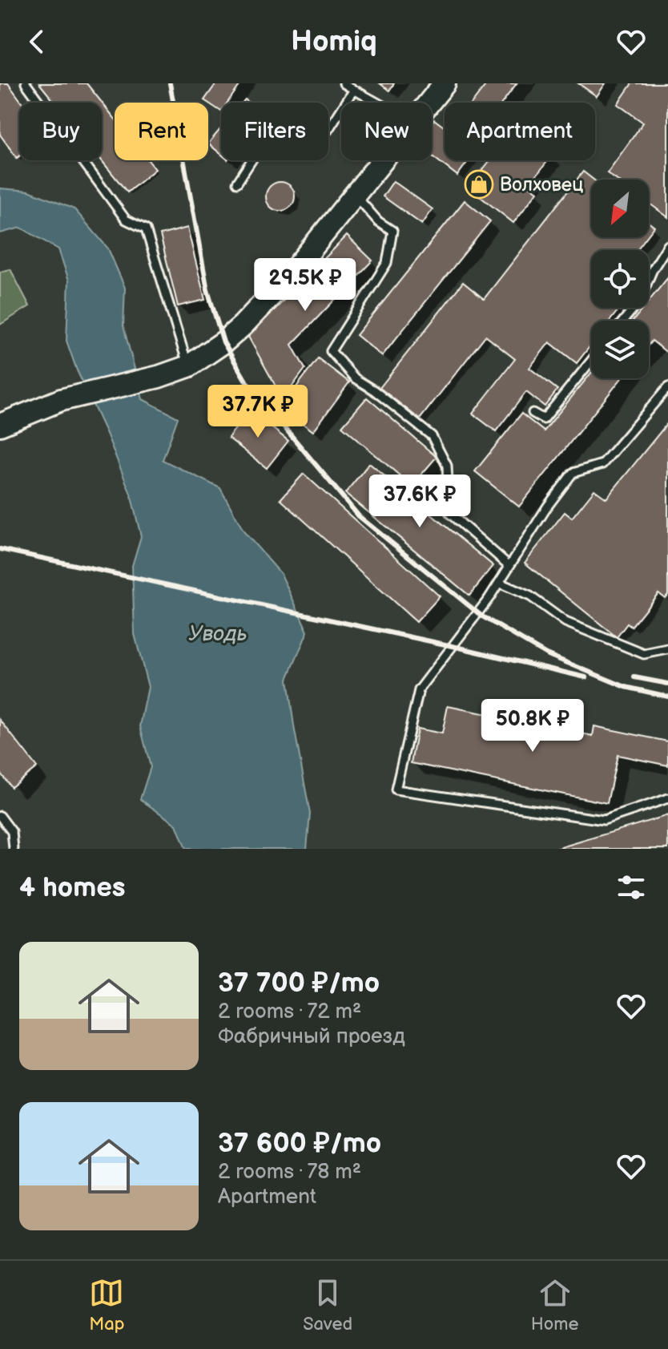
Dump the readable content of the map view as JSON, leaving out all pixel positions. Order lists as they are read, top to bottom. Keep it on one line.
{"water":["Уводь"],"places":{"shop":["Волховец"]},"north":"bottom left","page":{"header":"Homiq","chip":["Buy","Rent","Filters","New","Apartment"],"price":["29.5K ₽","37.7K ₽","37.6K ₽","50.8K ₽"],"heading":"4 homes","list":[{"name":"37 700 ₽/mo","note":"2 rooms · 72 m² · Фабричный проезд"},{"name":"37 600 ₽/mo","note":"2 rooms · 78 m² · Apartment"}],"tabs":["Map","Saved","Home"]}}
